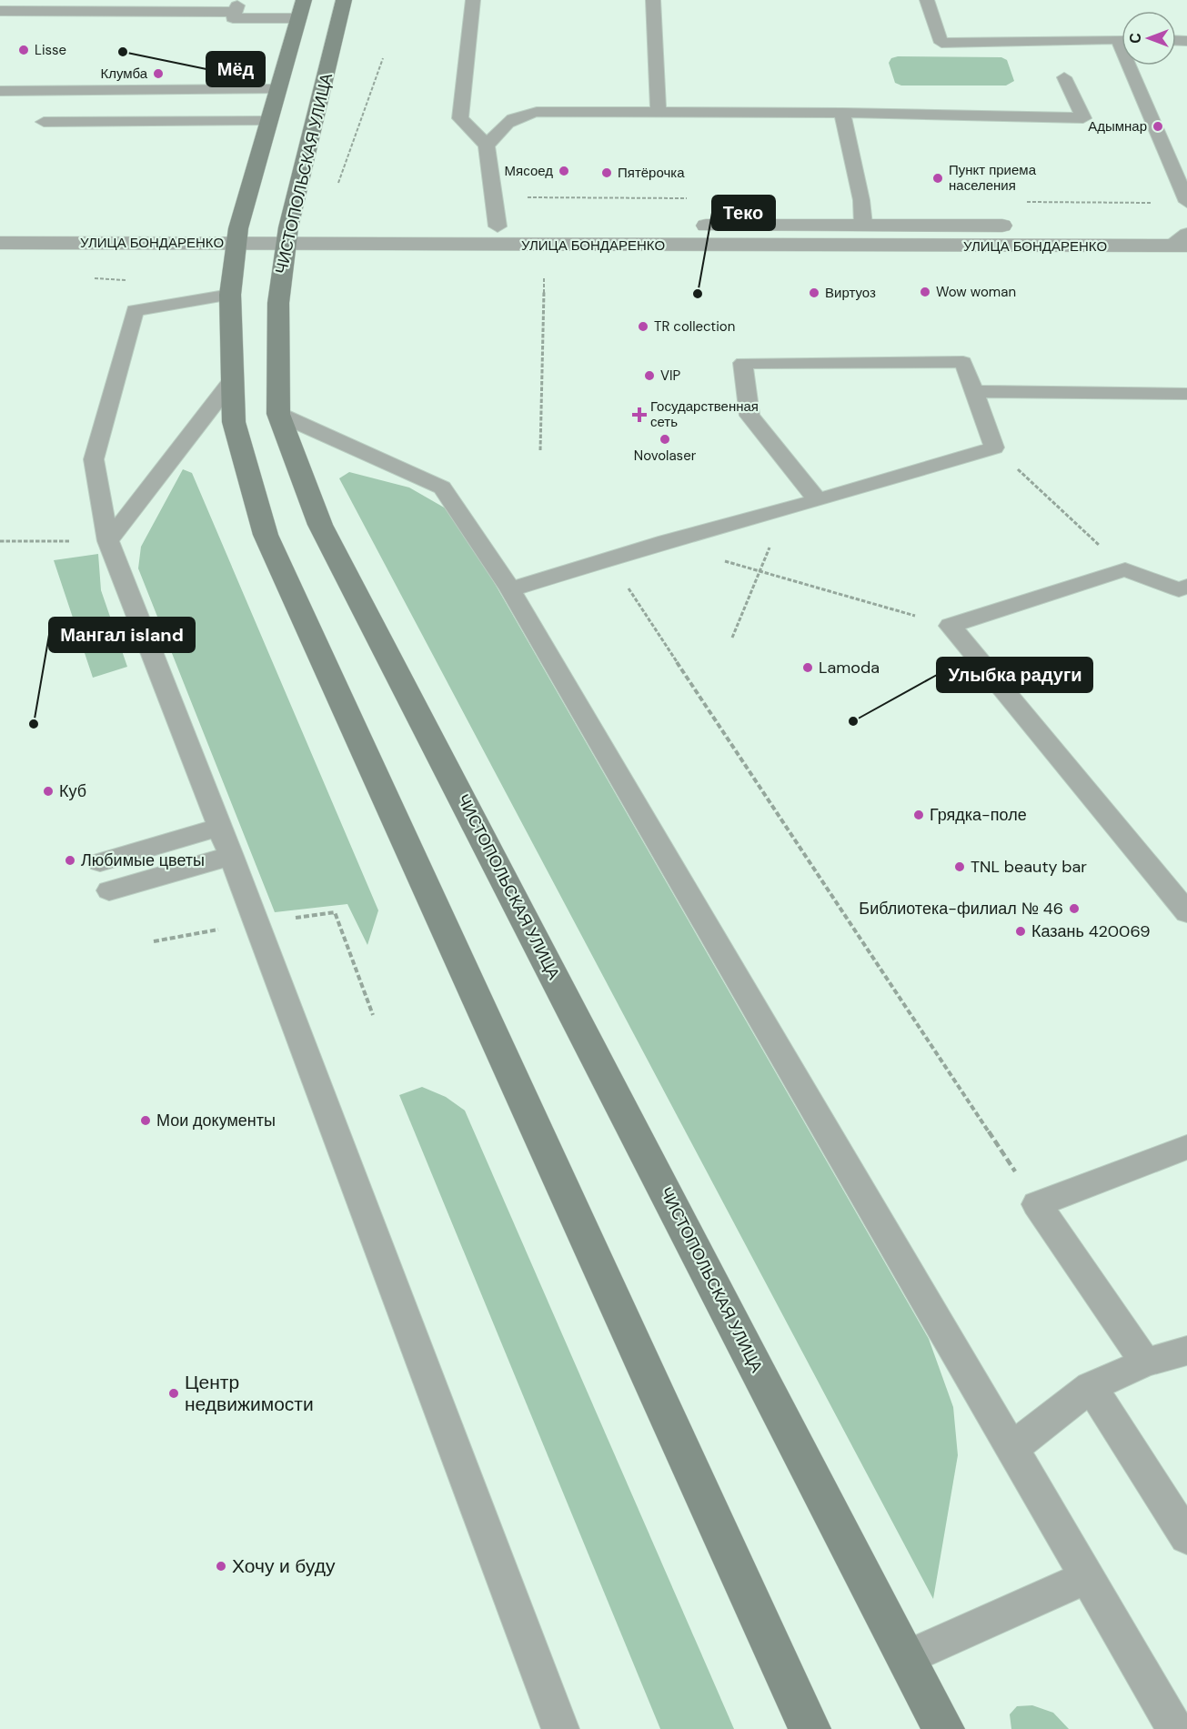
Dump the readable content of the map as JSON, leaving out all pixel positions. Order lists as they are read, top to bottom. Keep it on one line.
{"streets":{"main road":["ЧИСТОПОЛЬСКАЯ УЛИЦА"],"street":["УЛИЦА БОНДАРЕНКО"]},"crossings":[["ЧИСТОПОЛЬСКАЯ УЛИЦА","УЛИЦА БОНДАРЕНКО"]],"places":{"other":["Lisse","Мёд","Клумба","Адымнар","Мясоед","Пятёрочка","Пункт приема населения","Wow woman","Виртуоз","Теко","TR collection","VIP","Novolaser","Lamoda","Улыбка радуги","Мангал island","Куб","Грядка-поле","Любимые цветы","TNL beauty bar","Библиотека-филиал № 46","Казань 420069","Мои документы","Центр недвижимости","Хочу и буду"],"health":["Государственная сеть"]},"north":"left"}
